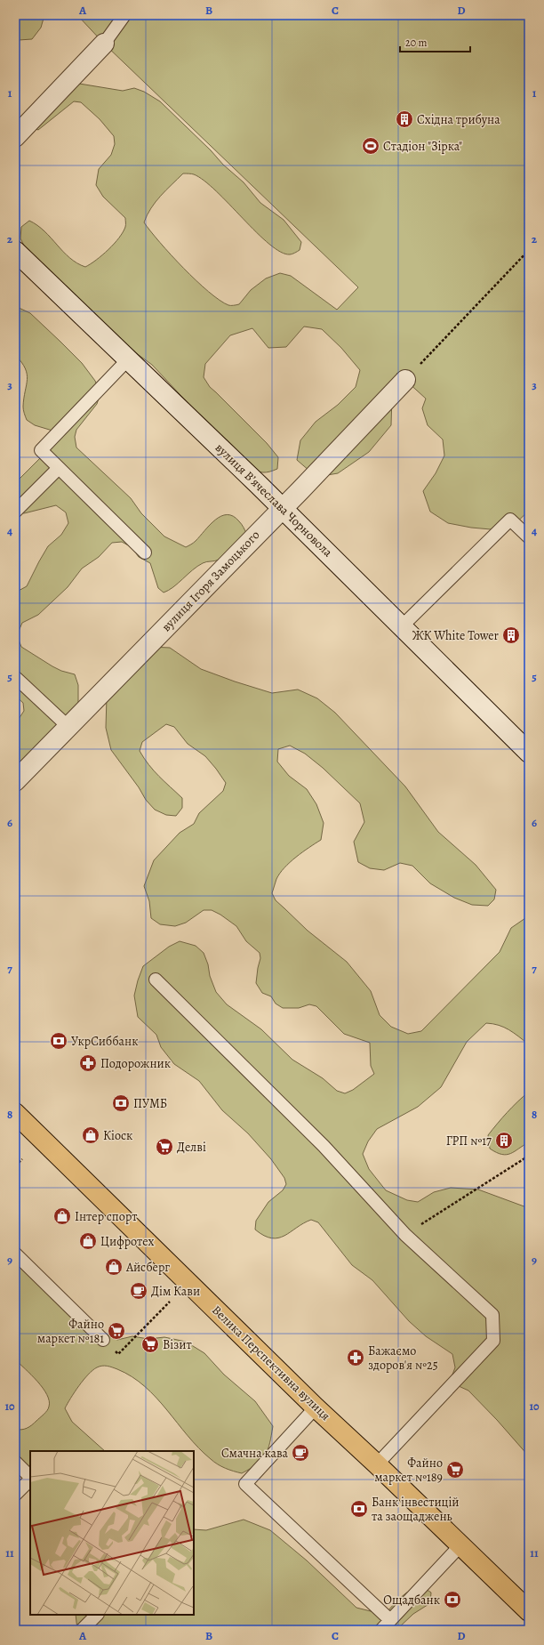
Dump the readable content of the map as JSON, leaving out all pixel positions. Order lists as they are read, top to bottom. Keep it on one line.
{"streets":{"main road":["Велика Перспективна вулиця"],"street":["вулиця Вʼячеслава Чорновола","вулиця Ігоря Замоцького"]},"crossings":[["вулиця Вʼячеслава Чорновола","вулиця Ігоря Замоцького"]],"places":{"building":["Східна трибуна","ЖК White Tower","ГРП №17"],"sports":["Стадіон \"Зірка\""],"bank":["УкрСиббанк","ПУМБ","Банк інвестицій та заощаджень","Ощадбанк"],"pharmacy":["Подорожник","Бажаємо здоров'я №25"],"shop":["Кіоск","Інтер спорт","Цифротех","Айсберг"],"supermarket":["Делві","Файно маркет №181","Візит","Файно маркет №189"],"cafe":["Дім Кави","Смачна кава"]},"scale_bar":"20 m","grid":{"columns":["A","B","C","D"],"rows":["1","2","3","4","5","6","7","8","9","10","11"]}}
